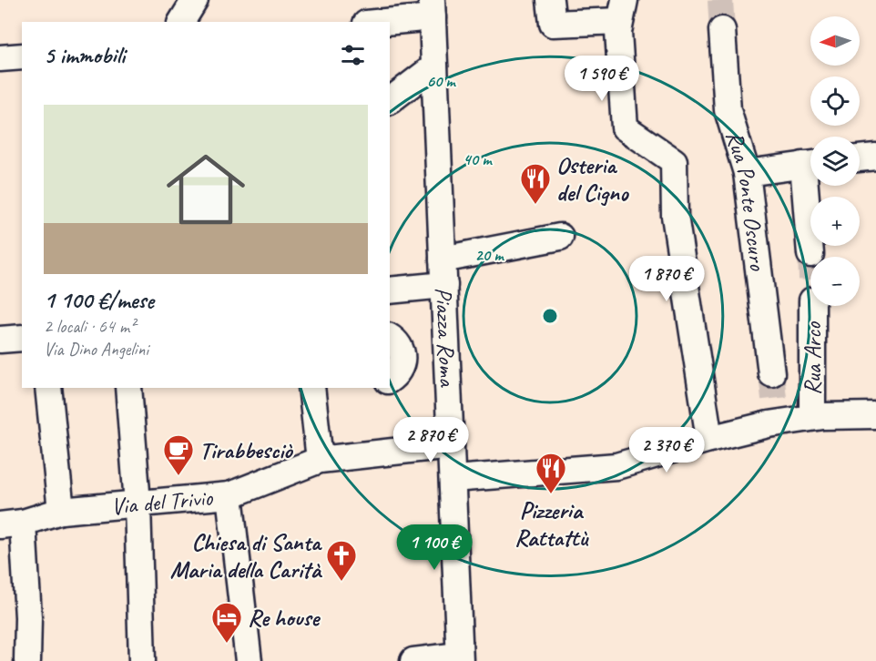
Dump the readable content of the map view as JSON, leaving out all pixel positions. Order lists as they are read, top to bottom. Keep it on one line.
{"streets":{"street":["Rua Ponte Oscuro","Piazza Roma","Rua Arco","Via del Trivio"]},"places":{"restaurant":["Osteria del Cigno","Pizzeria Rattattù"],"cafe":["Tirabbesciò"],"church":["Chiesa di Santa Maria della Carità"],"hotel":["Re house"]},"north":"left","page":{"map_buttons":["+","−"],"heading":"5 immobili","price":["1 590 €","1 870 €","2 870 €","2 370 €","1 100 €"],"list":[{"name":"1 100 €/mese","note":"2 locali · 64 m² · Via Dino Angelini"}]},"rings":["60 m","40 m","20 m"]}
